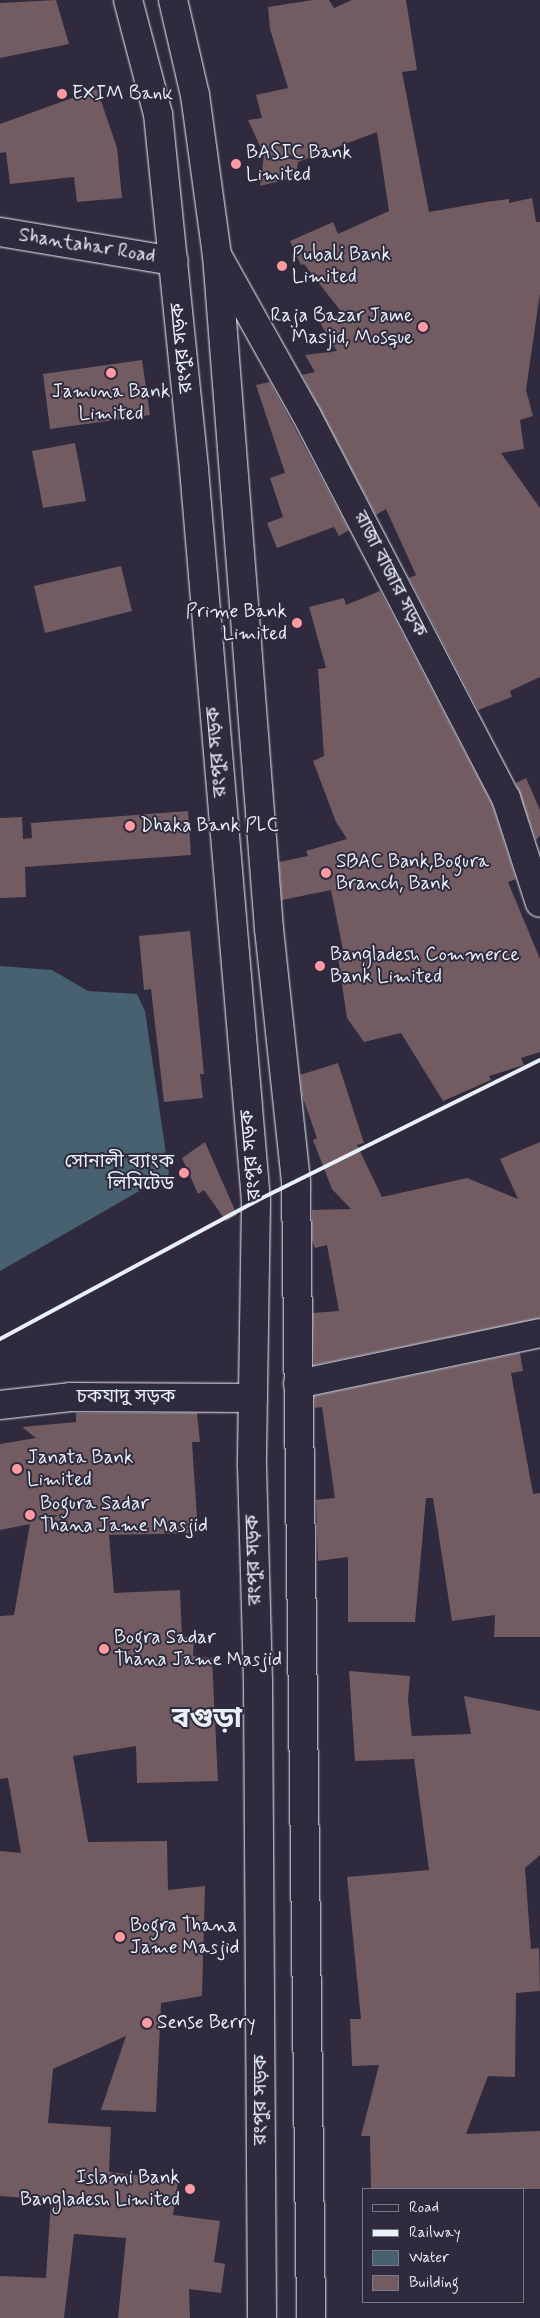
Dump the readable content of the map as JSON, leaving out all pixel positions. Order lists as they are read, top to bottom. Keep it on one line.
{"streets":{"main road":["Shantahar Road","রংপুর সড়ক","রাজা বাজার সড়ক","চকযাদু সড়ক"]},"crossings":[["Shantahar Road","রংপুর সড়ক"],["Shantahar Road","রাজা বাজার সড়ক"],["রংপুর সড়ক","রাজা বাজার সড়ক"],["রংপুর সড়ক","চকযাদু সড়ক"]],"districts":["বগুড়া"],"places":["EXIM Bank","BASIC Bank Limited","Pubali Bank Limited","Raja Bazar Jame Masjid, Mosque","Jamuna Bank Limited","Prime Bank Limited","Dhaka Bank PLC","SBAC Bank,Bogura Branch, Bank","Bangladesh Commerce Bank Limited","সোনালী ব্যাংক লিমিটেড","Janata Bank Limited","Bogura Sadar Thana Jame Masjid","Bogra Sadar Thana Jame Masjid","Bogra Thana Jame Masjid","Sense Berry","Islami Bank Bangladesh Limited"],"legend":["Road","Railway","Water","Building"]}
